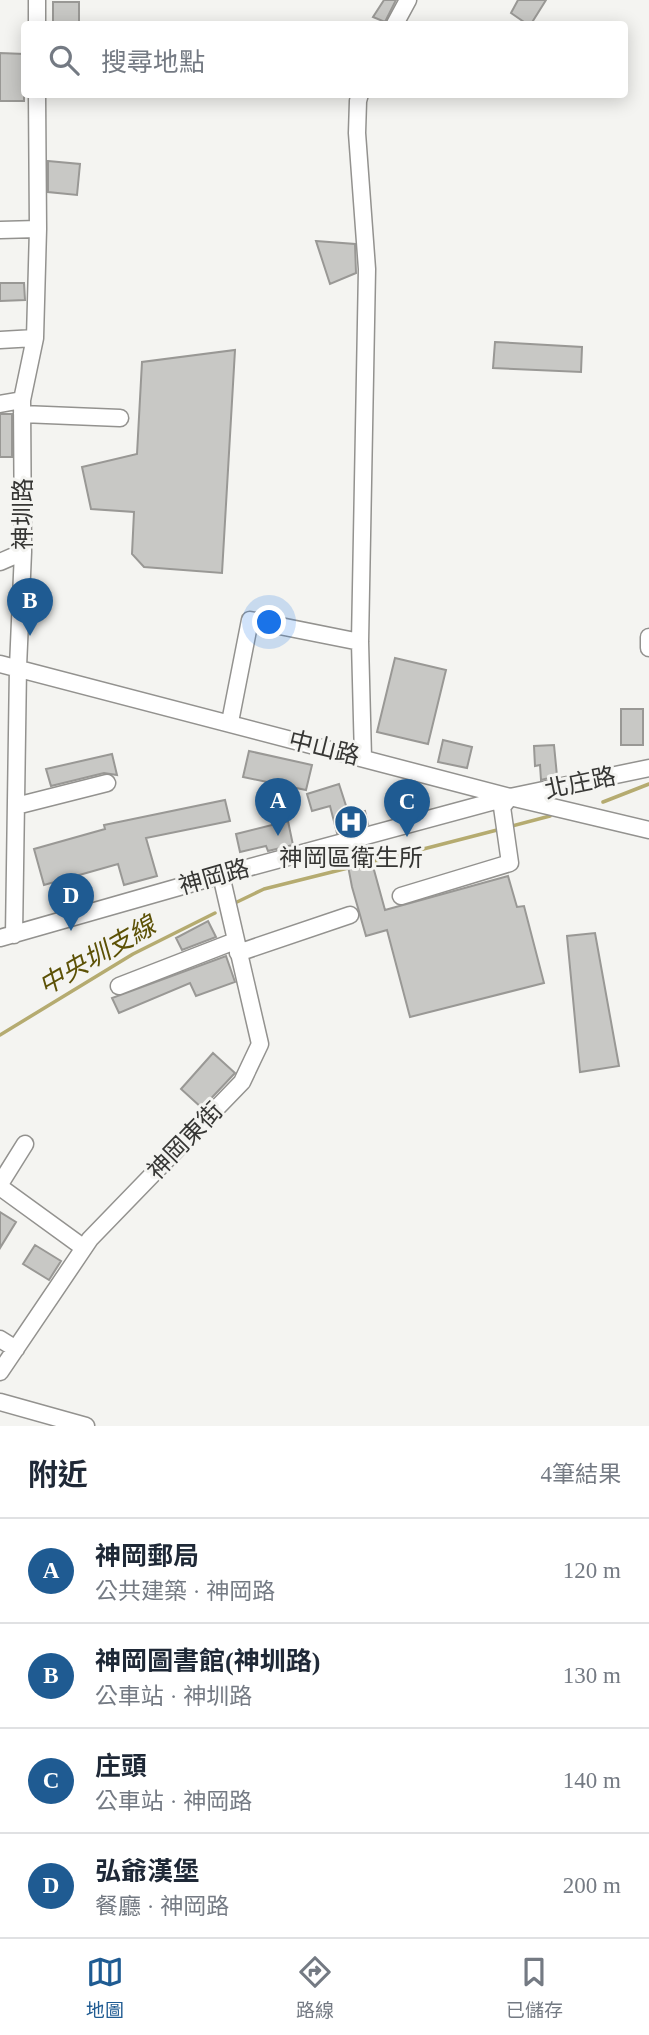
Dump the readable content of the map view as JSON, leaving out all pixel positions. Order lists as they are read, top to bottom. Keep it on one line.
{"streets":{"street":["神圳路","中山路","北庄路","神岡路","神岡東街"]},"crossings":[["神圳路","中山路"],["神圳路","神岡路"],["中山路","北庄路"],["中山路","神岡路"],["北庄路","神岡路"],["神岡路","神岡東街"]],"water":["中央圳支線"],"places":{"hospital":["神岡區衛生所"]},"page":{"search":"搜尋地點","pins":["B","A","C","D"],"heading":["附近","4筆結果"],"list":[{"mark":"A","name":"神岡郵局","note":"公共建築 · 神岡路","value":"120 m"},{"mark":"B","name":"神岡圖書館(神圳路)","note":"公車站 · 神圳路","value":"130 m"},{"mark":"C","name":"庄頭","note":"公車站 · 神岡路","value":"140 m"},{"mark":"D","name":"弘爺漢堡","note":"餐廳 · 神岡路","value":"200 m"}],"nav":["地圖","路線","已儲存"]}}
